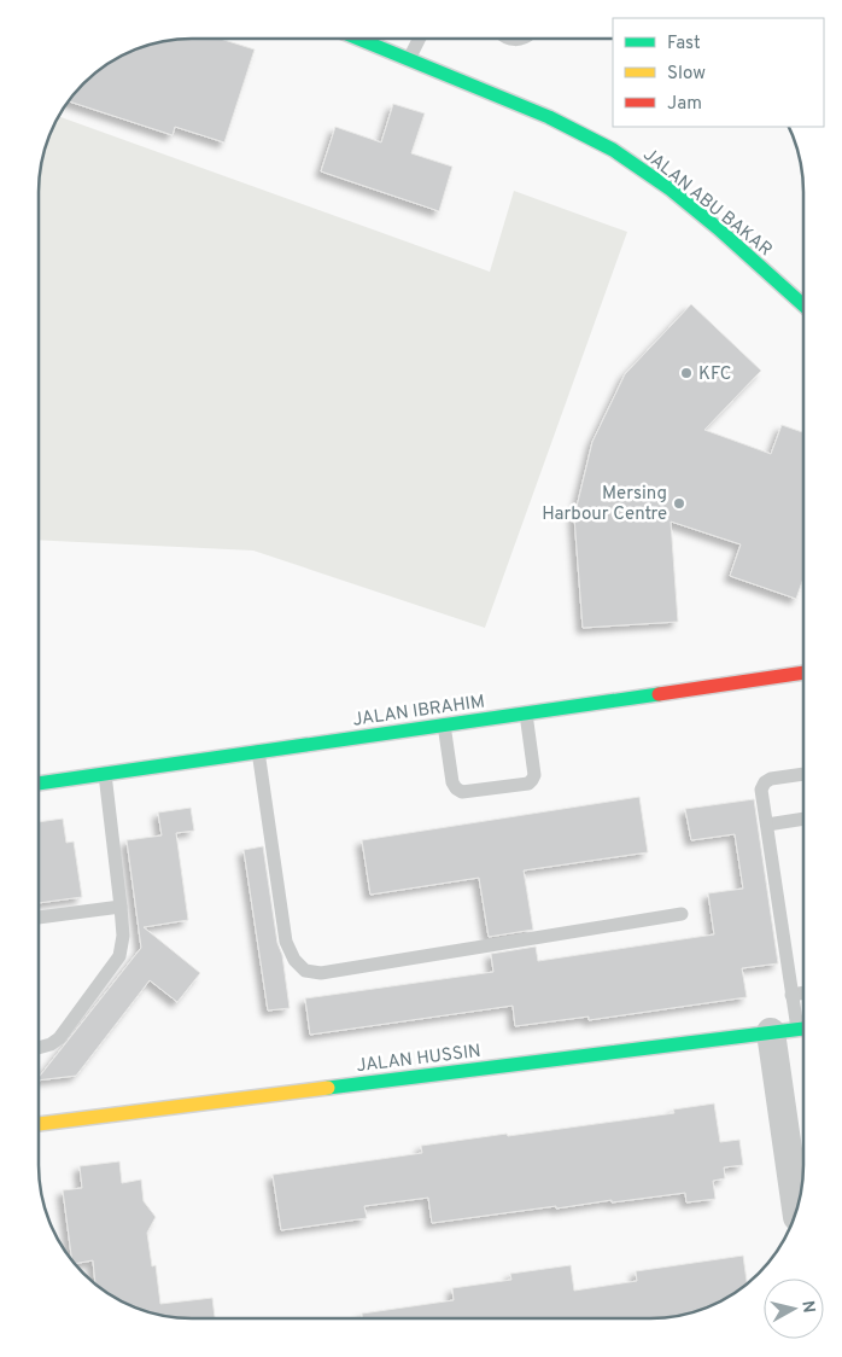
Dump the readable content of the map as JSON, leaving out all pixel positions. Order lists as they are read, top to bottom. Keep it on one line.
{"streets":{"street":["JALAN ABU BAKAR","JALAN IBRAHIM","JALAN HUSSIN"]},"places":["KFC","Mersing Harbour Centre"],"legend":["Fast","Slow","Jam"],"north":"right"}
